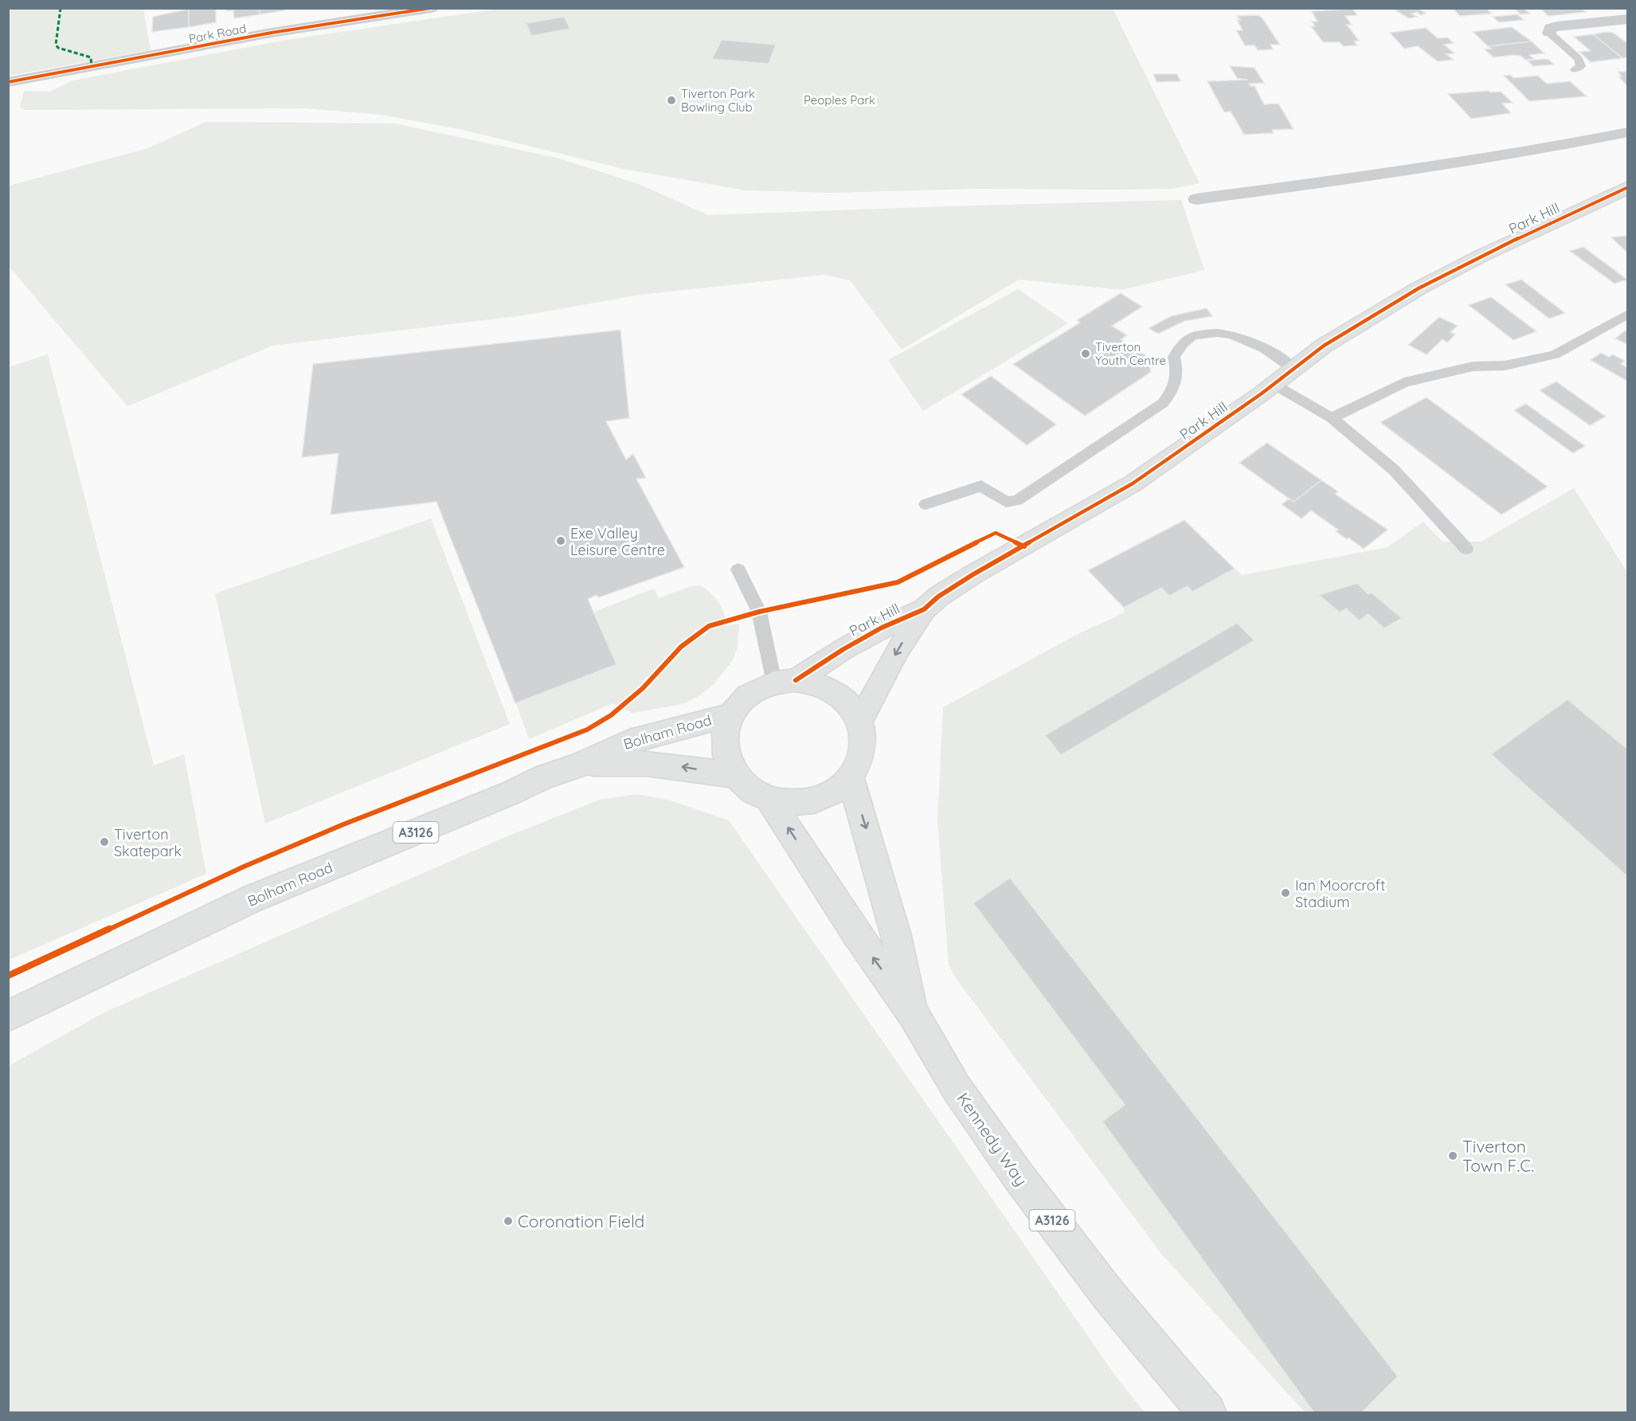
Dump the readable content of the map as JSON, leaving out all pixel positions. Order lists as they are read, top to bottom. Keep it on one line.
{"streets":{"main road":["Park Hill","Bolham Road","A3126","Kennedy Way"],"street":["Park Road"]},"crossings":[["Park Hill","Bolham Road"],["Park Hill","Kennedy Way"],["Bolham Road","Kennedy Way"]],"parks":["Peoples Park"],"places":["Tiverton Park Bowling Club","Tiverton Youth Centre","Exe Valley Leisure Centre","Tiverton Skatepark","Ian Moorcroft Stadium","Tiverton Town F.C.","Coronation Field"]}
